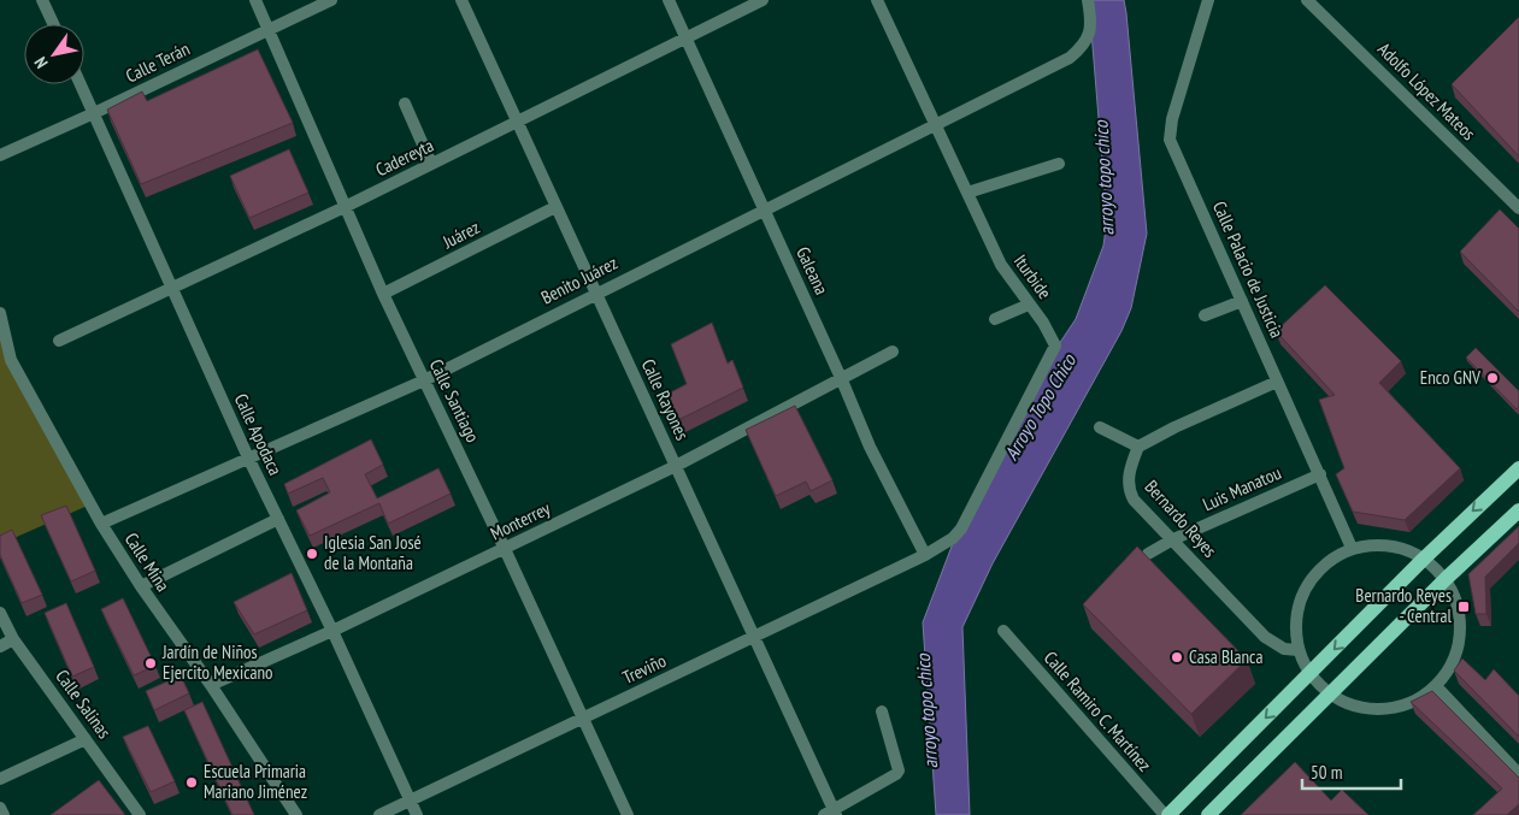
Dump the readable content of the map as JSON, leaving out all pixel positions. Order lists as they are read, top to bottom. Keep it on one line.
{"streets":{"street":["Calle Terán","Adolfo López Mateos","Cadereyta","Juárez","Calle Palacio de Justicia","Galeana","Iturbide","Benito Juárez","Calle Rayones","Calle Santiago","Calle Apodaca","Luis Manatou","Bernardo Reyes","Monterrey","Calle Mina","Treviño","Calle Salinas","Calle Ramiro C. Martínez"]},"crossings":[["Calle Terán","Calle Santiago"],["Calle Terán","Calle Apodaca"],["Cadereyta","Galeana"],["Cadereyta","Calle Rayones"],["Cadereyta","Calle Santiago"],["Cadereyta","Calle Apodaca"],["Juárez","Calle Rayones"],["Juárez","Calle Santiago"],["Calle Palacio de Justicia","Luis Manatou"],["Galeana","Iturbide"],["Galeana","Benito Juárez"],["Galeana","Monterrey"],["Galeana","Treviño"],["Iturbide","Benito Juárez"],["Iturbide","Treviño"],["Benito Juárez","Calle Rayones"],["Benito Juárez","Calle Santiago"],["Benito Juárez","Calle Apodaca"],["Benito Juárez","Calle Mina"],["Calle Rayones","Monterrey"],["Calle Rayones","Treviño"],["Calle Santiago","Monterrey"],["Calle Santiago","Treviño"],["Calle Apodaca","Monterrey"],["Calle Apodaca","Treviño"],["Luis Manatou","Bernardo Reyes"],["Monterrey","Calle Mina"]],"water":["arroyo topo chico","Arroyo Topo Chico"],"places":{"other":["Enco GNV","Iglesia San José de la Montaña","Casa Blanca","Jardín de Niños Ejercito Mexicano","Escuela Primaria Mariano Jiménez"],"transit":["Bernardo Reyes - Central"]},"scale_bar":"50 m","north":"bottom left"}
